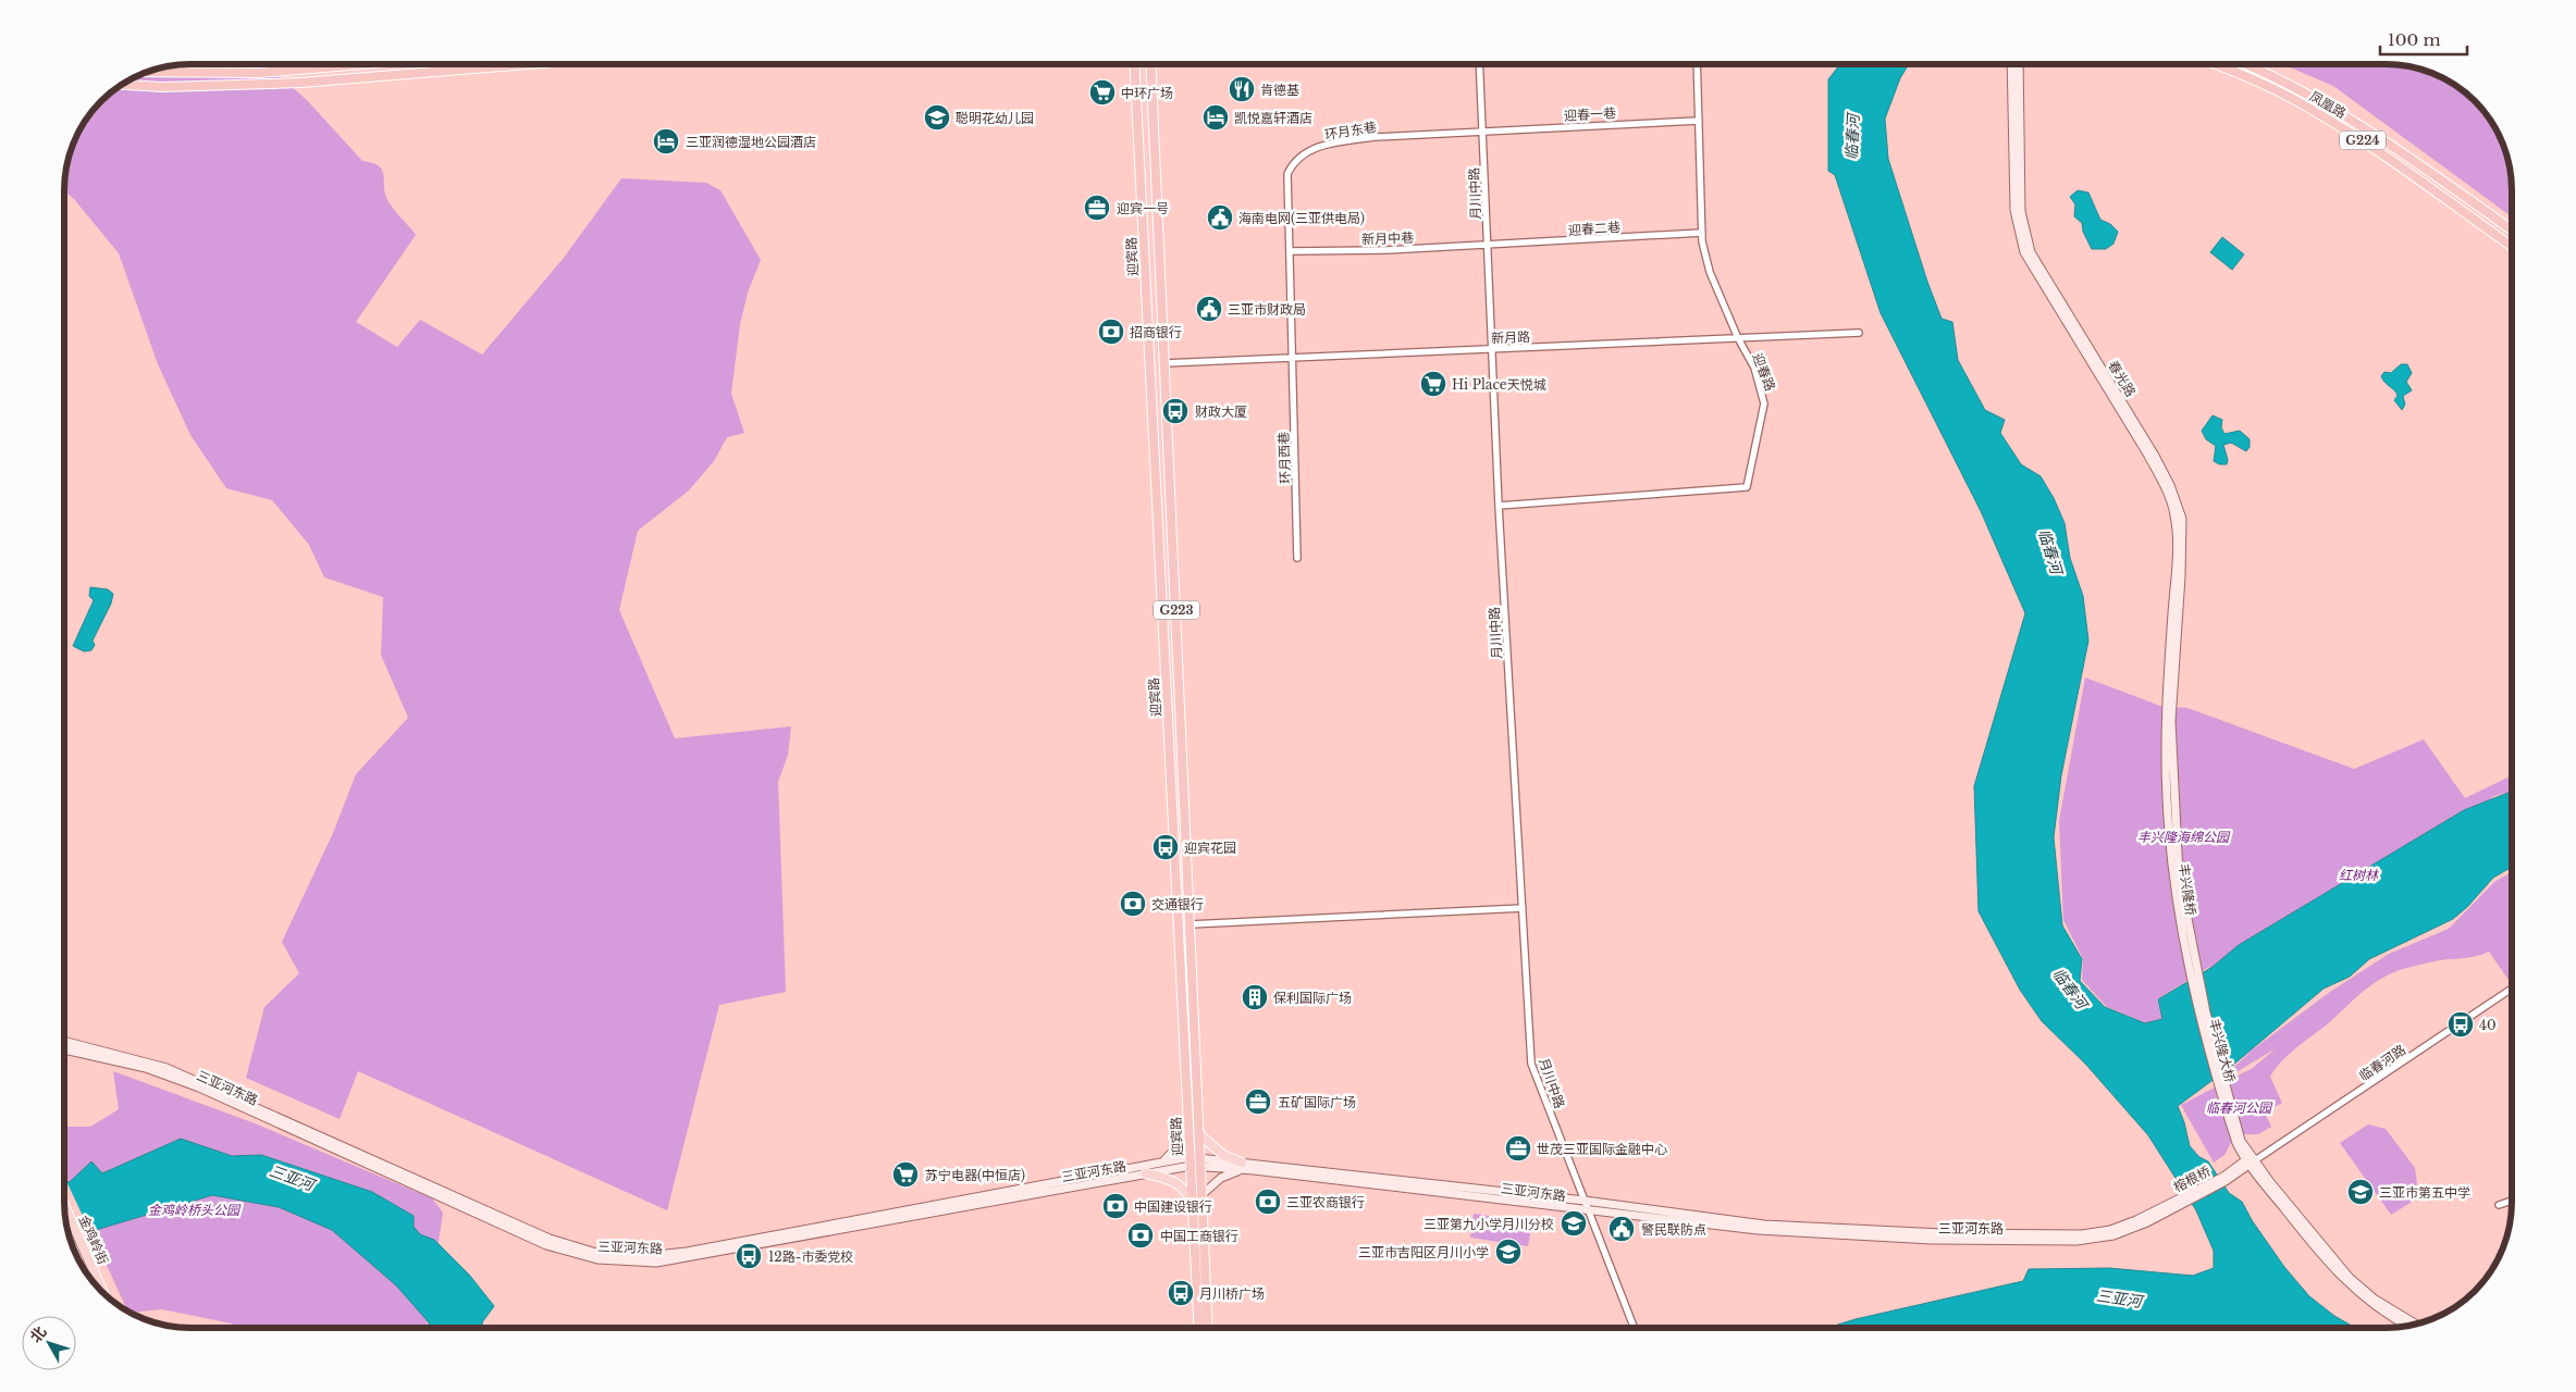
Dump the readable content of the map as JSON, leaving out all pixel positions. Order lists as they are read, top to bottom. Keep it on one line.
{"streets":{"highway":["凤凰路","G224","迎宾路","G223"],"main road":["春光路","丰兴隆桥","丰兴隆大桥","三亚河东路","榕根桥","金鸡岭街"],"street":["迎春一巷","环月东巷","月川中路","迎春二巷","新月中巷","新月路","迎春路","环月西巷","临春河路"]},"crossings":[["迎春一巷","环月东巷"],["迎春一巷","月川中路"],["迎春一巷","迎春路"],["环月东巷","月川中路"],["环月东巷","新月中巷"],["环月东巷","新月路"],["环月东巷","环月西巷"],["月川中路","迎春二巷"],["月川中路","新月中巷"],["月川中路","新月路"],["月川中路","迎春路"],["月川中路","三亚河东路"],["迎春二巷","新月中巷"],["迎春二巷","迎春路"],["迎宾路","新月路"],["迎宾路","三亚河东路"],["新月路","迎春路"],["新月路","环月西巷"],["春光路","丰兴隆桥"],["丰兴隆桥","丰兴隆大桥"],["丰兴隆大桥","临春河路"],["丰兴隆大桥","榕根桥"],["临春河路","榕根桥"],["三亚河东路","榕根桥"]],"water":["临春河","三亚河"],"parks":["丰兴隆海绵公园","红树林","临春河公园","金鸡岭桥头公园"],"places":{"restaurant":["肯德基"],"supermarket":["中环广场","Hi Place天悦城","苏宁电器(中恒店)"],"school or university":["聪明花幼儿园","三亚市第五中学","三亚第九小学月川分校","三亚市吉阳区月川小学"],"hotel":["凯悦嘉轩酒店","三亚润德湿地公园酒店"],"office":["迎宾一号","五矿国际广场","世茂三亚国际金融中心"],"public building":["海南电网(三亚供电局)","三亚市财政局","警民联防点"],"bank":["招商银行","交通银行","三亚农商银行","中国建设银行","中国工商银行"],"bus stop":["财政大厦","迎宾花园","40","12路-市委党校","月川桥广场"],"building":["保利国际广场"]},"scale_bar":"100 m","north":"top left"}
